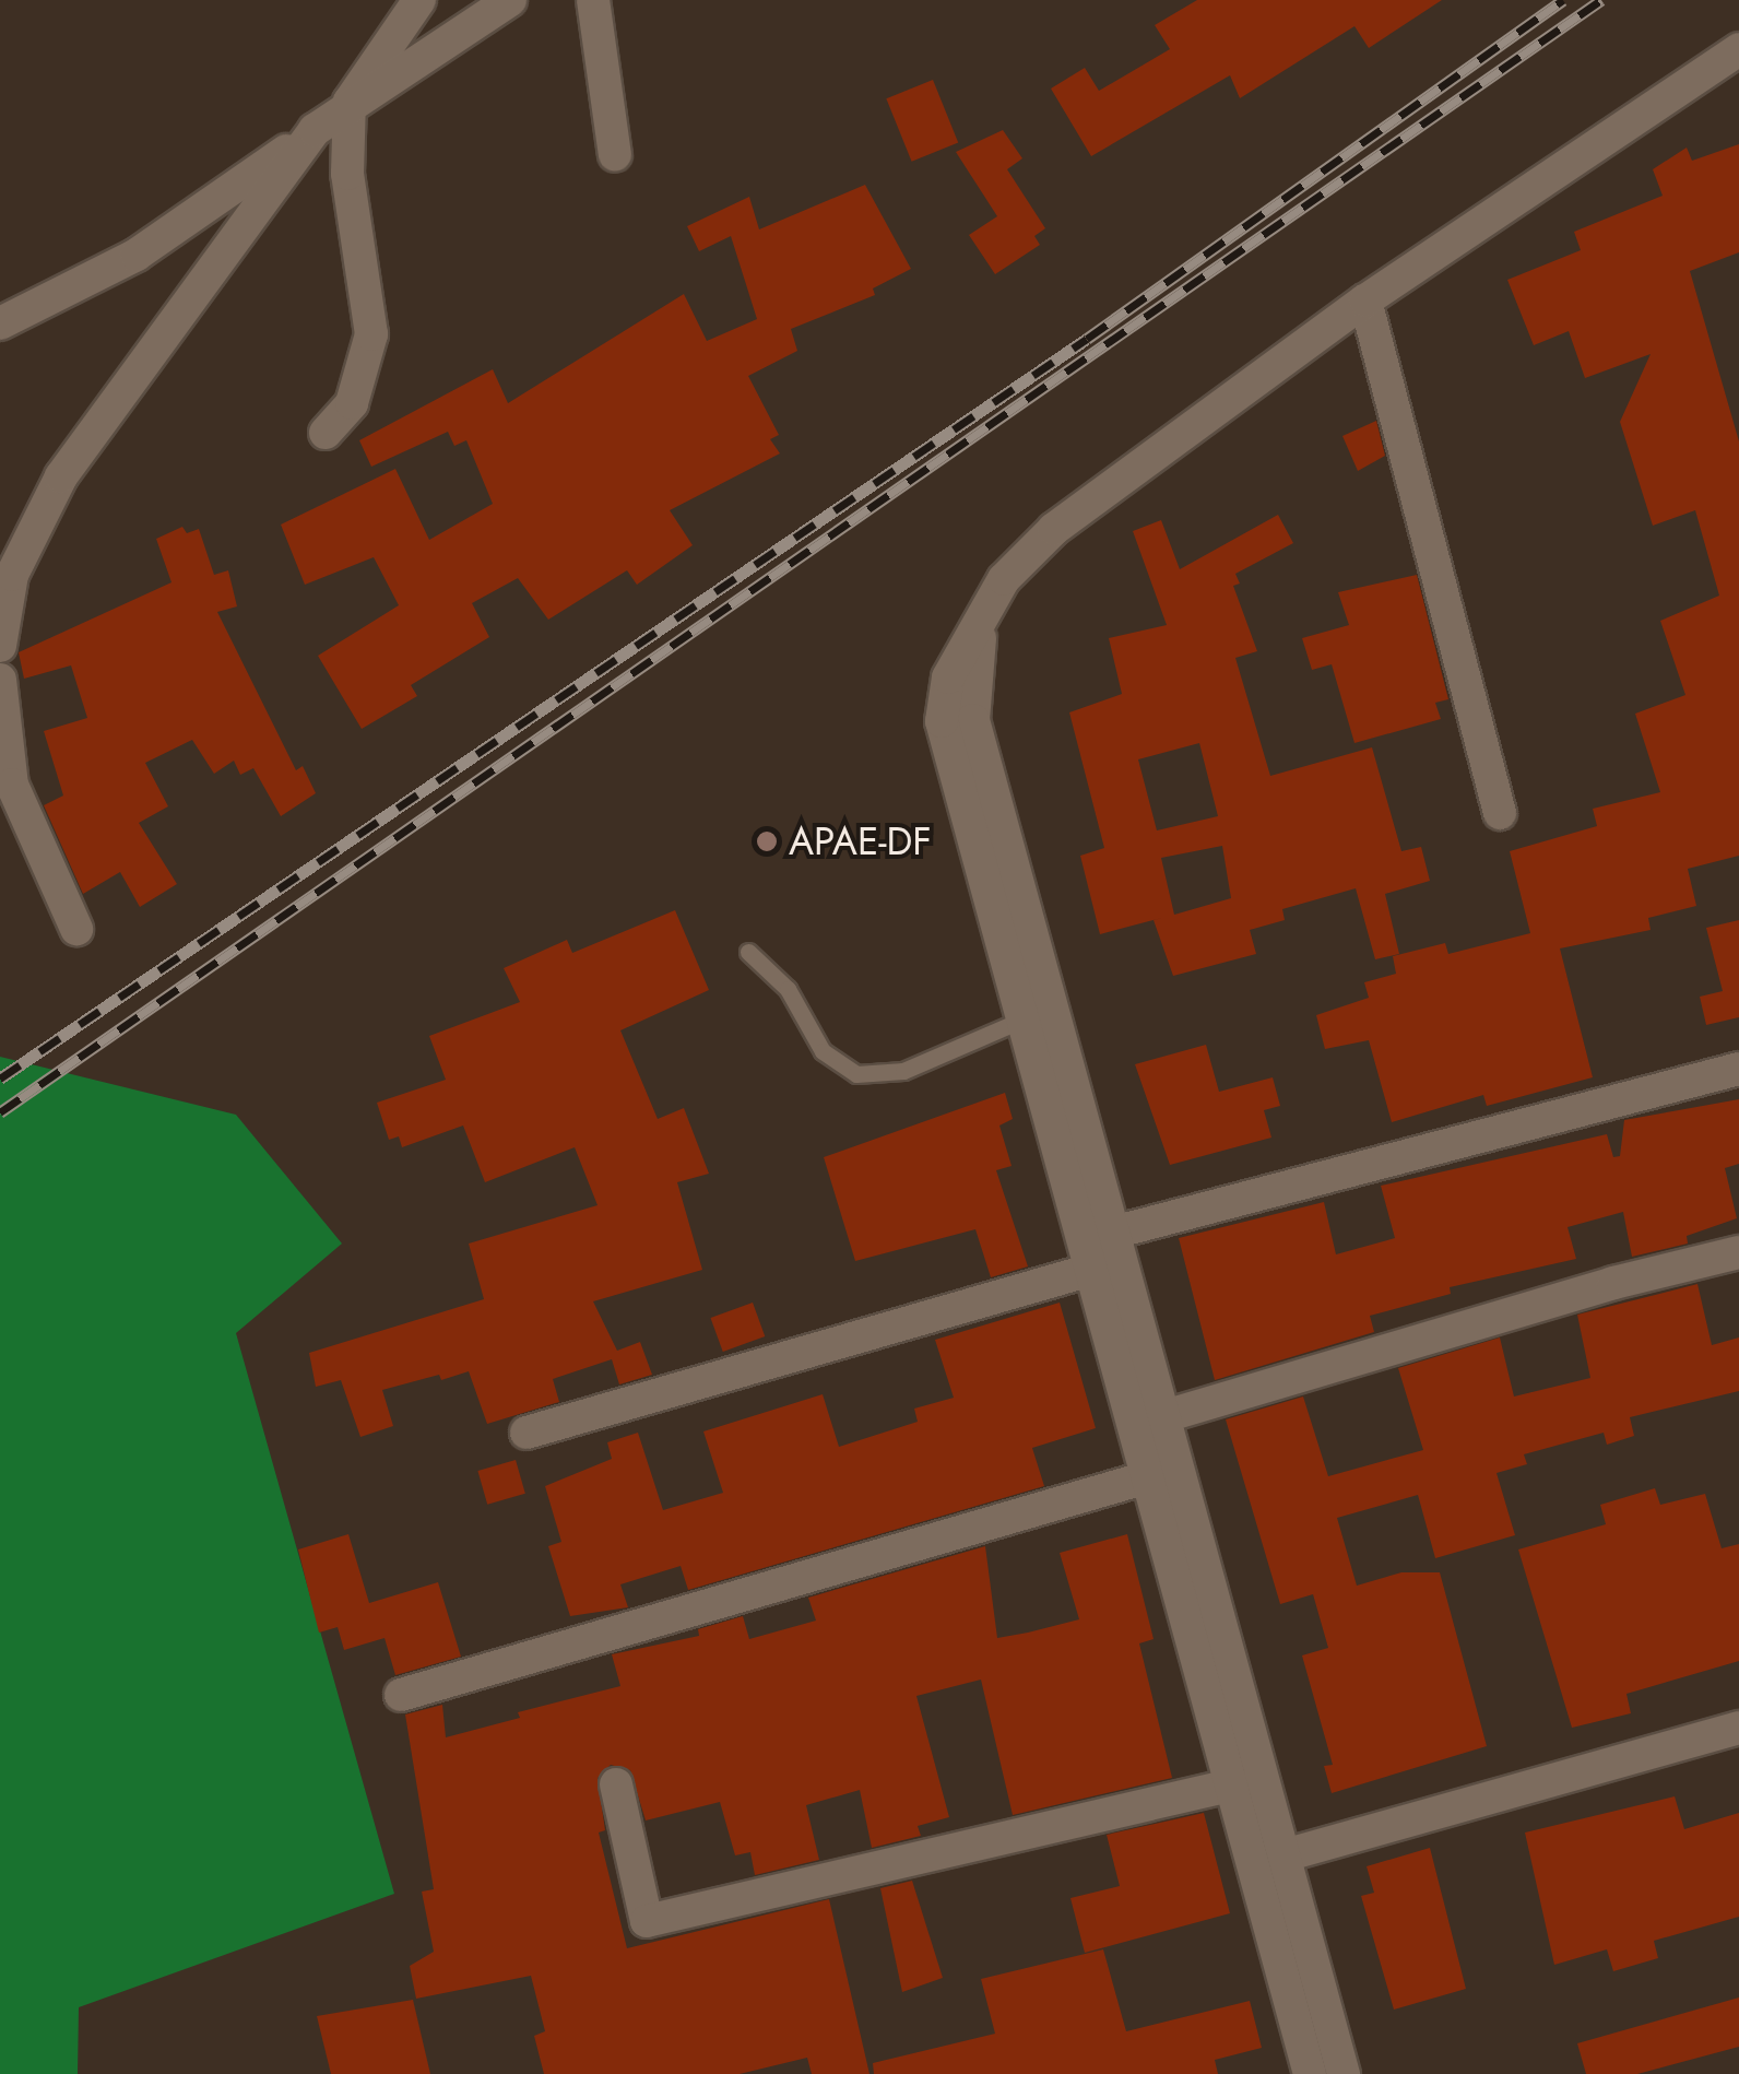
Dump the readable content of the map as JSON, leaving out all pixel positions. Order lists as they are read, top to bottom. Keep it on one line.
{"places":["APAE-DF"]}
